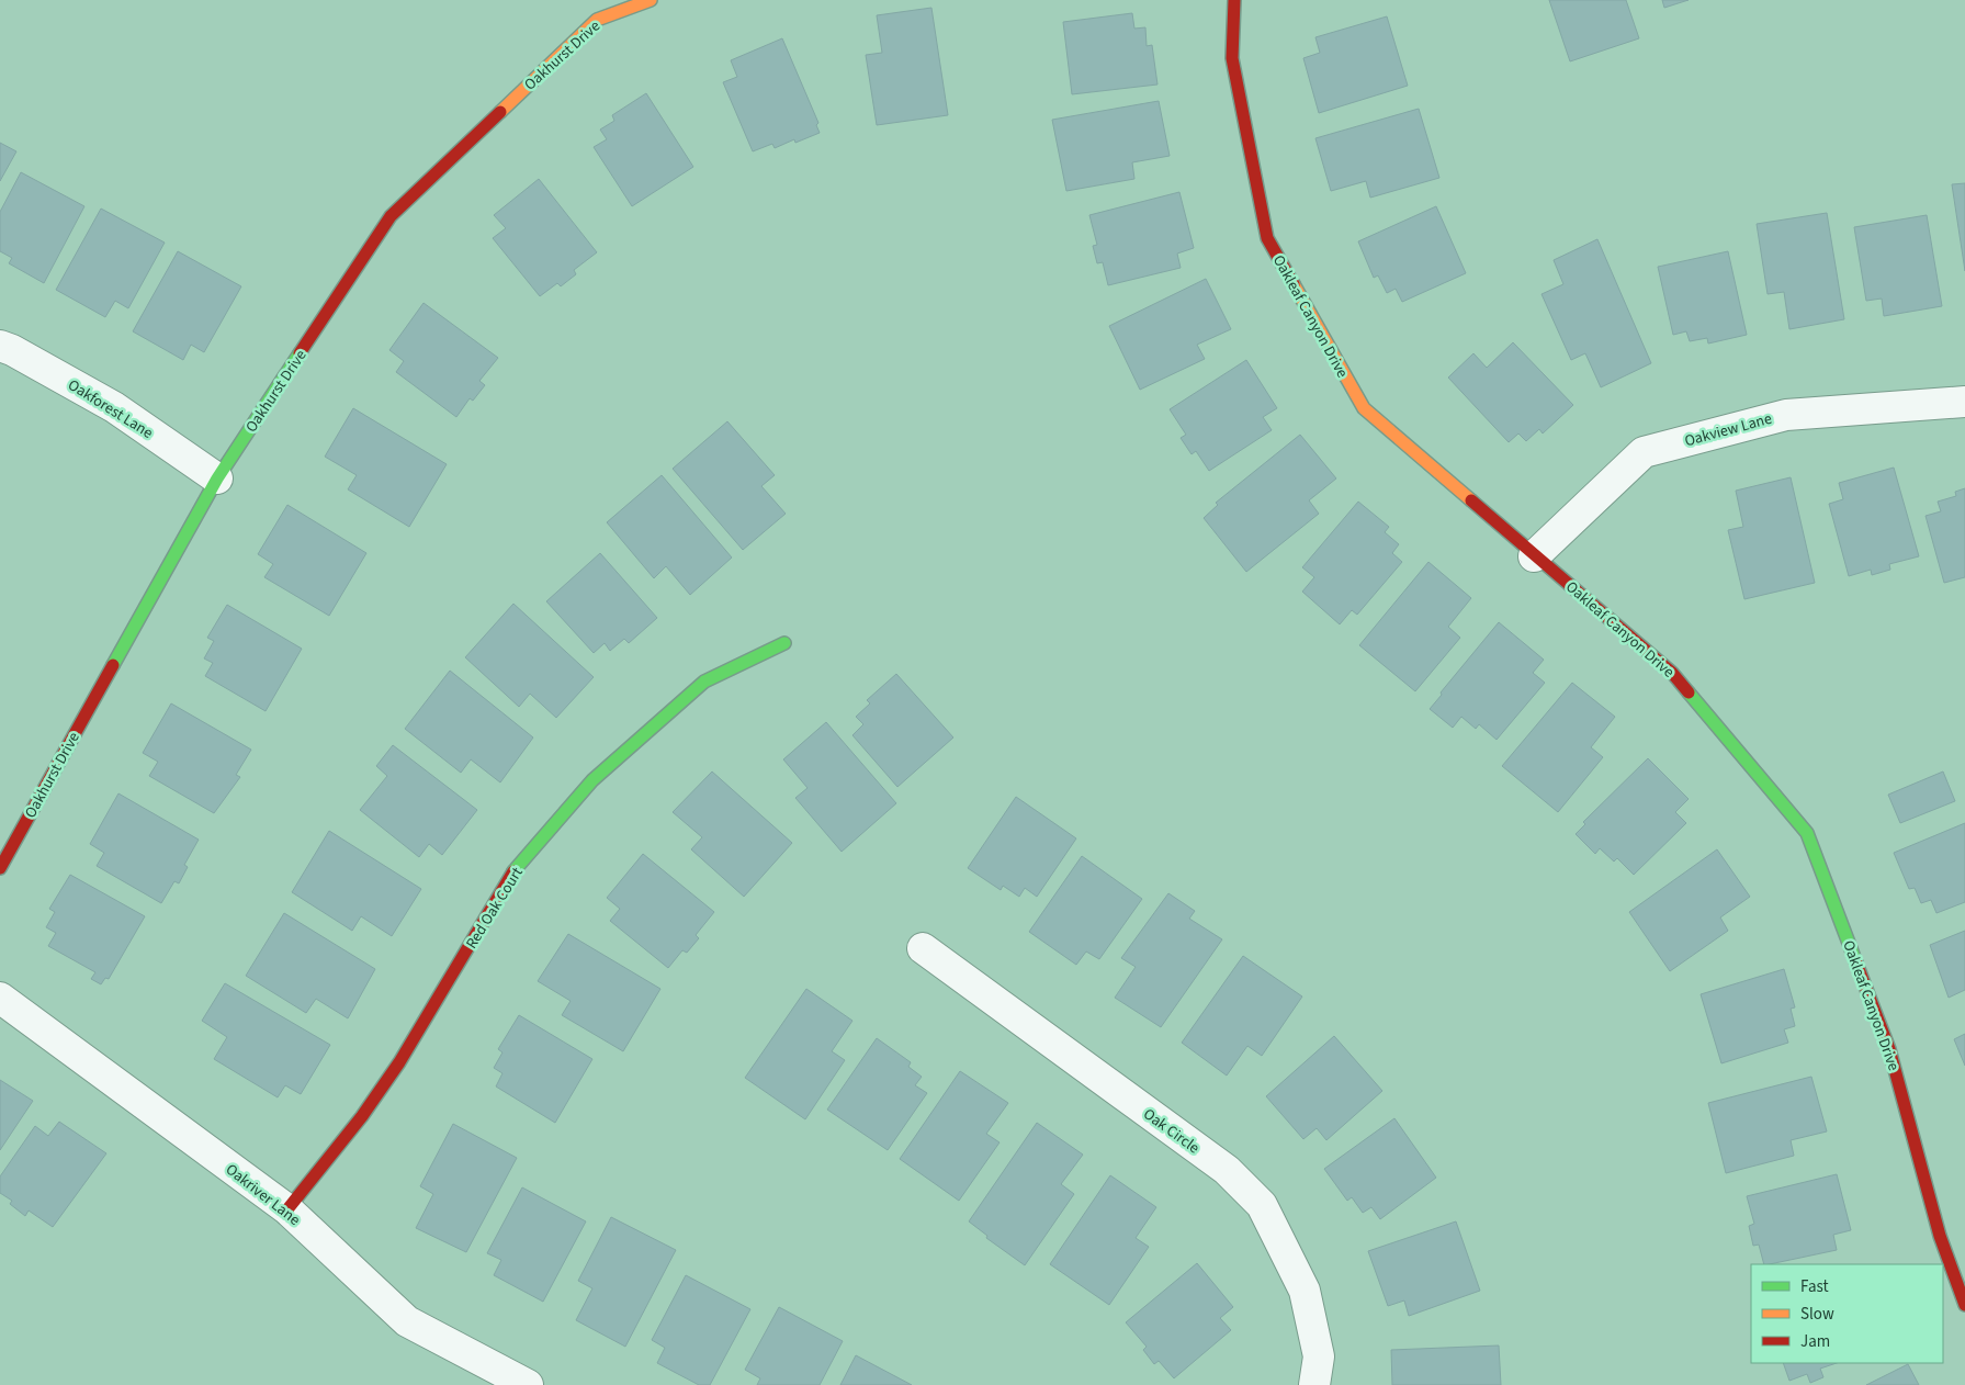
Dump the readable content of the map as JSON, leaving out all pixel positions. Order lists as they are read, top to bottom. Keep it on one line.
{"streets":{"street":["Oakhurst Drive","Oakleaf Canyon Drive","Oakforest Lane","Oakview Lane","Red Oak Court","Oak Circle","Oakriver Lane"]},"crossings":[["Oakhurst Drive","Oakforest Lane"],["Oakleaf Canyon Drive","Oakview Lane"],["Red Oak Court","Oakriver Lane"]],"legend":["Fast","Slow","Jam"]}
